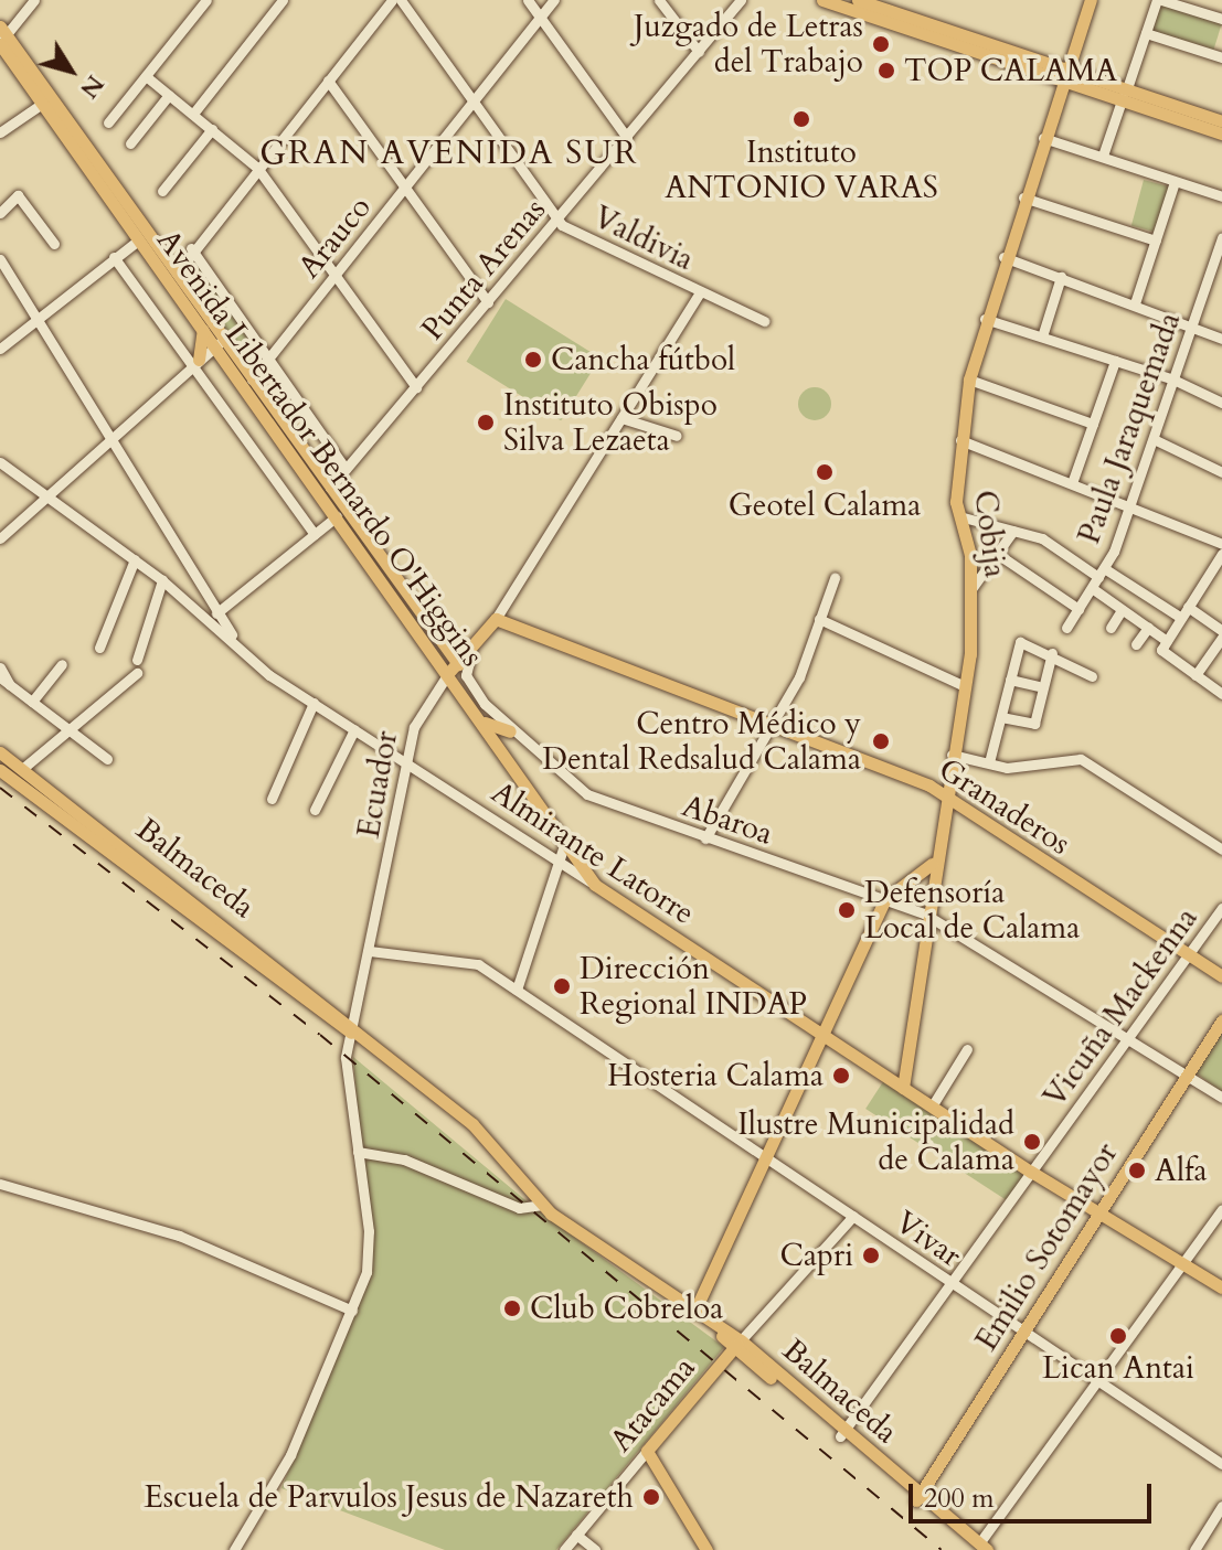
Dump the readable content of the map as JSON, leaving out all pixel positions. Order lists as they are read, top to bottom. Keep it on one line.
{"streets":{"main road":["Avenida Libertador Bernardo O'Higgins","Cobija","Ecuador","Granaderos","Almirante Latorre","Balmaceda","Emilio Sotomayor","Atacama"],"street":["Arauco","Valdivia","Punta Arenas","Paula Jaraquemada","Abaroa","Vicuña Mackenna","Vivar"]},"crossings":[["Arauco","Valdivia"],["Arauco","Avenida Libertador Bernardo O'Higgins"],["Valdivia","Punta Arenas"],["Valdivia","Ecuador"],["Punta Arenas","Avenida Libertador Bernardo O'Higgins"],["Avenida Libertador Bernardo O'Higgins","Ecuador"],["Avenida Libertador Bernardo O'Higgins","Almirante Latorre"],["Cobija","Granaderos"],["Cobija","Abaroa"],["Cobija","Almirante Latorre"],["Ecuador","Granaderos"],["Ecuador","Abaroa"],["Ecuador","Almirante Latorre"],["Ecuador","Balmaceda"],["Ecuador","Vivar"],["Granaderos","Vicuña Mackenna"],["Abaroa","Vicuña Mackenna"],["Abaroa","Emilio Sotomayor"],["Almirante Latorre","Vicuña Mackenna"],["Almirante Latorre","Emilio Sotomayor"],["Balmaceda","Vicuña Mackenna"],["Balmaceda","Emilio Sotomayor"],["Balmaceda","Atacama"],["Vicuña Mackenna","Vivar"],["Vivar","Emilio Sotomayor"],["Vivar","Atacama"]],"districts":["GRAN AVENIDA SUR"],"places":["Juzgado de Letras del Trabajo","TOP CALAMA","Instituto ANTONIO VARAS","Cancha fútbol","Instituto Obispo Silva Lezaeta","Geotel Calama","Centro Médico y Dental Redsalud Calama","Defensoría Local de Calama","Dirección Regional INDAP","Hosteria Calama","Ilustre Municipalidad de Calama","Alfa","Capri","Club Cobreloa","Lican Antai","Escuela de Parvulos Jesus de Nazareth"],"scale_bar":"200 m","north":"bottom right"}
